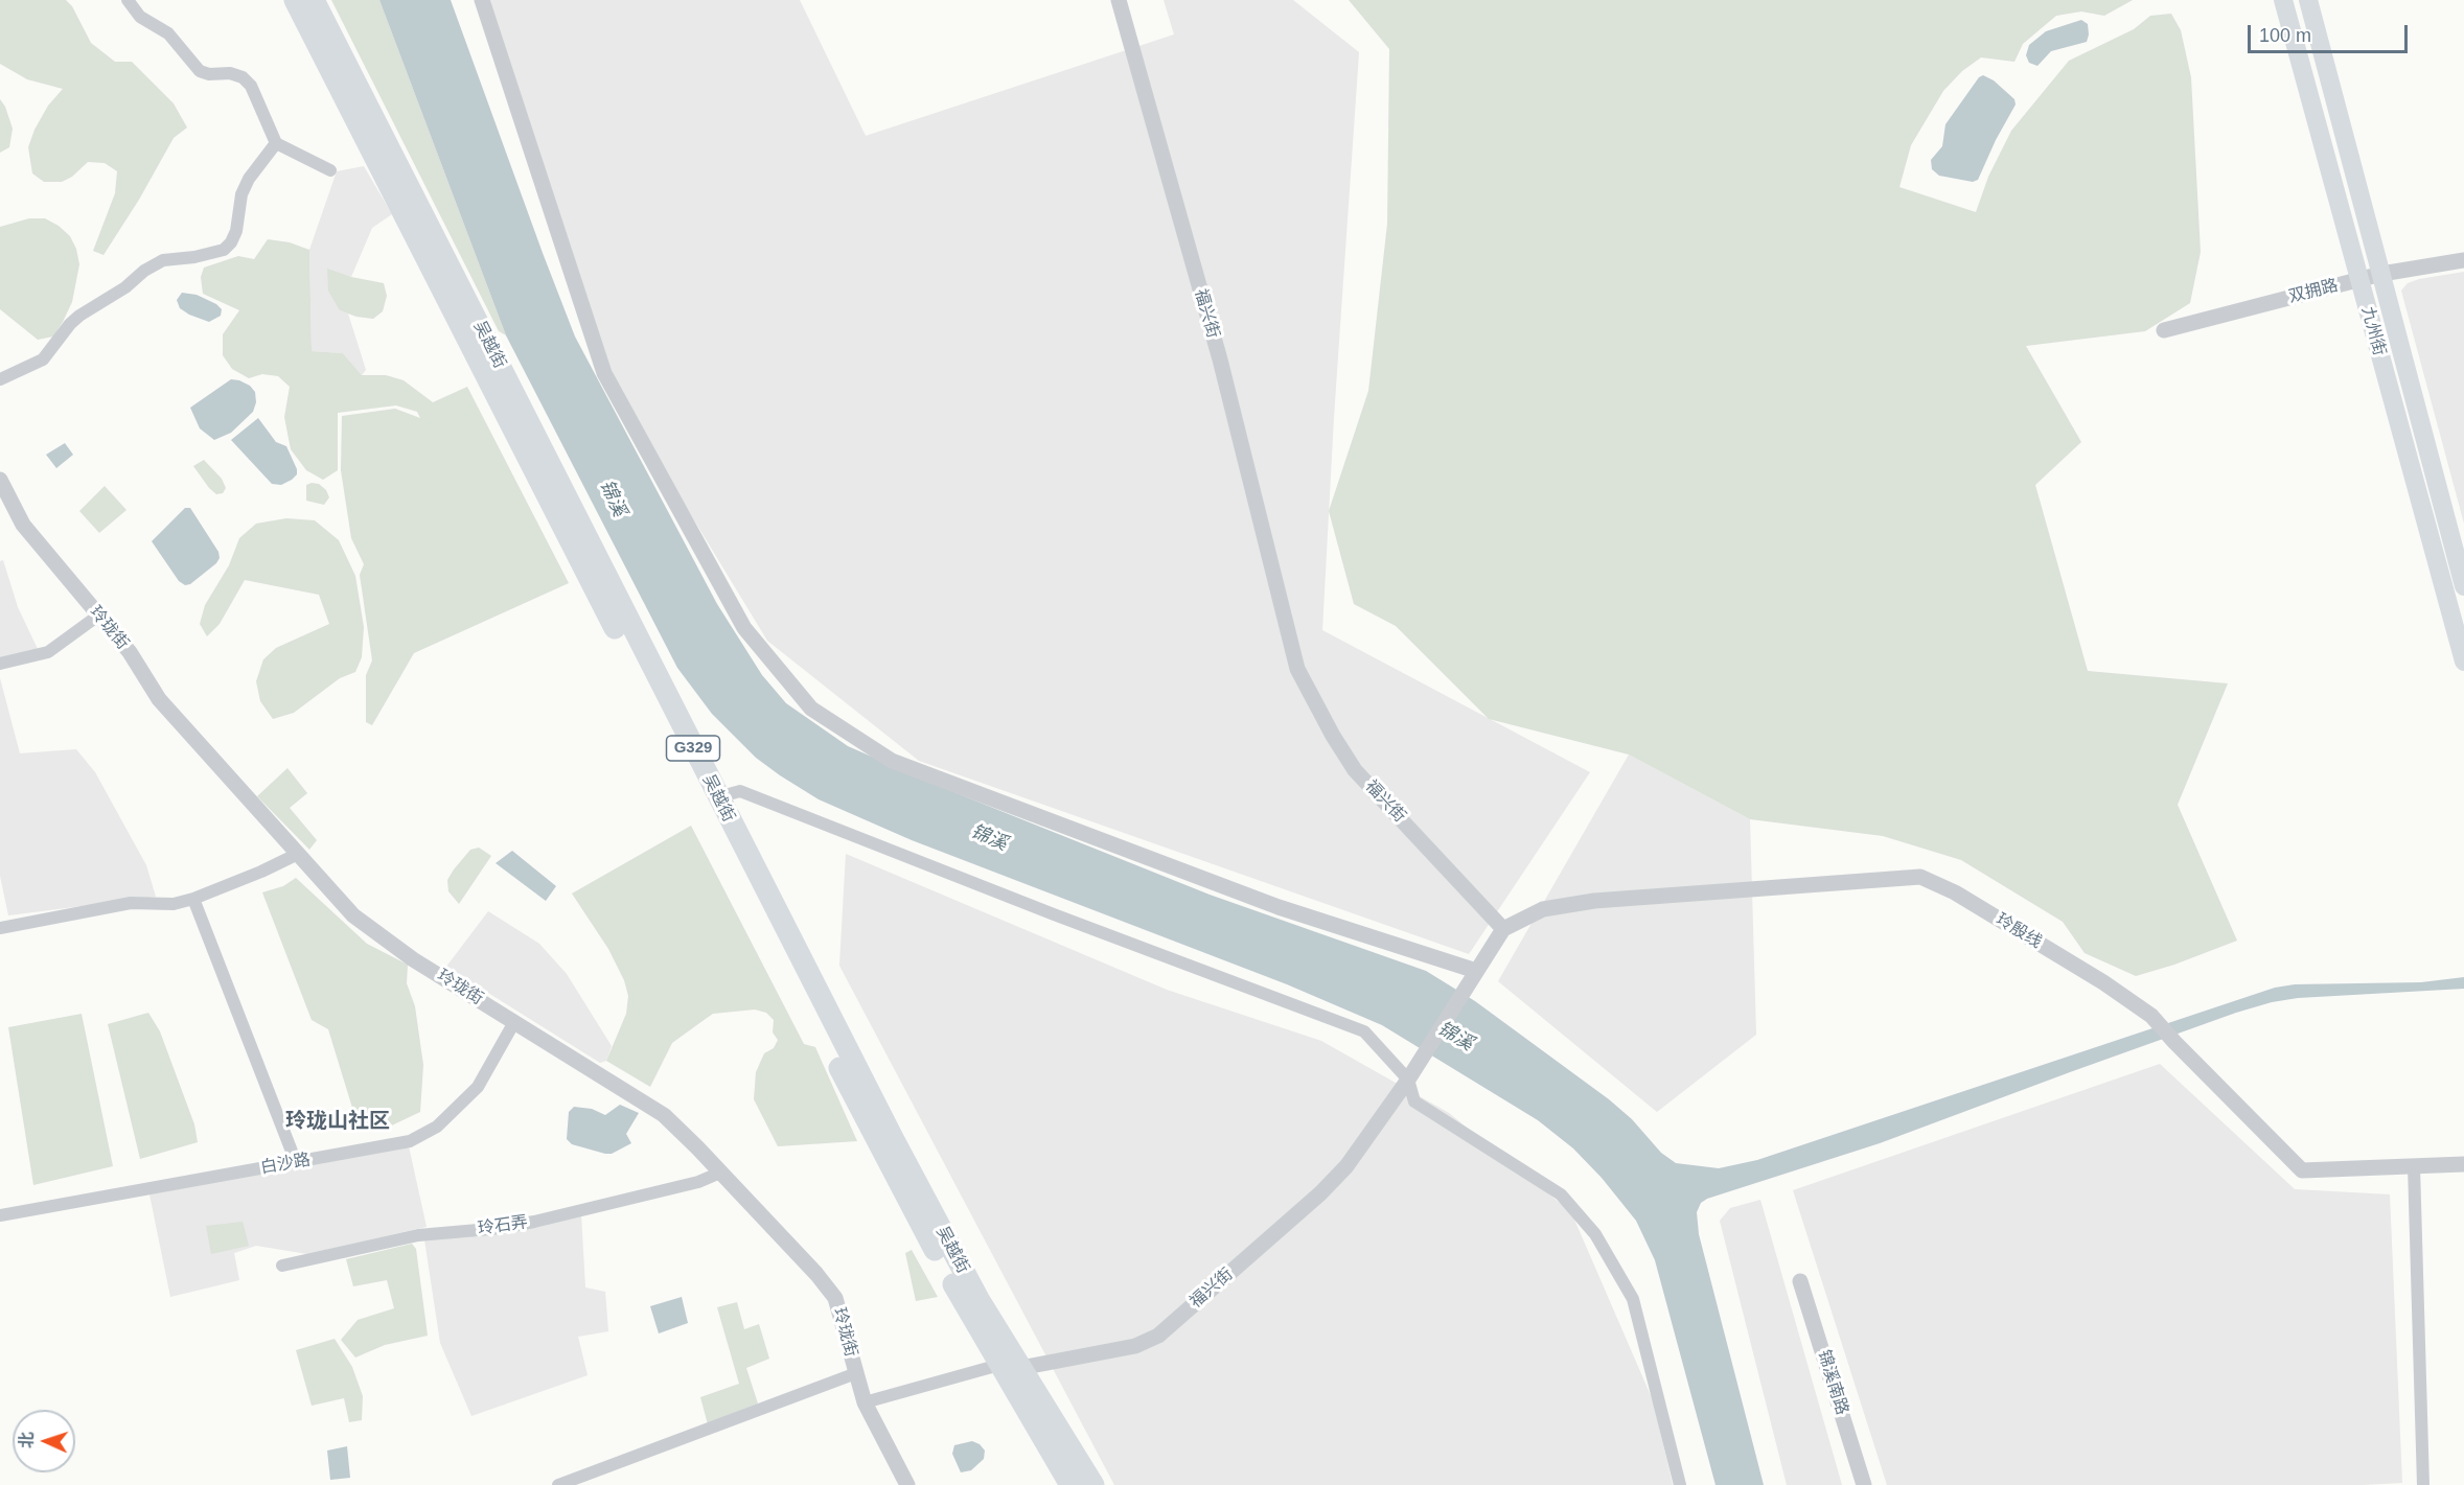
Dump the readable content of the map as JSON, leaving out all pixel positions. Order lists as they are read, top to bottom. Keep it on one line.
{"streets":{"highway":["吴越街","G329"],"main road":["九州街"],"street":["双拥路","福兴街","玲珑街","玲殷线","白沙路","玲石弄","锦溪南路"]},"crossings":[["双拥路","九州街"],["福兴街","吴越街"],["福兴街","玲殷线"],["玲珑街","白沙路"],["玲珑街","玲石弄"]],"districts":["玲珑山社区"],"water":["锦溪"],"scale_bar":"100 m","north":"left"}
